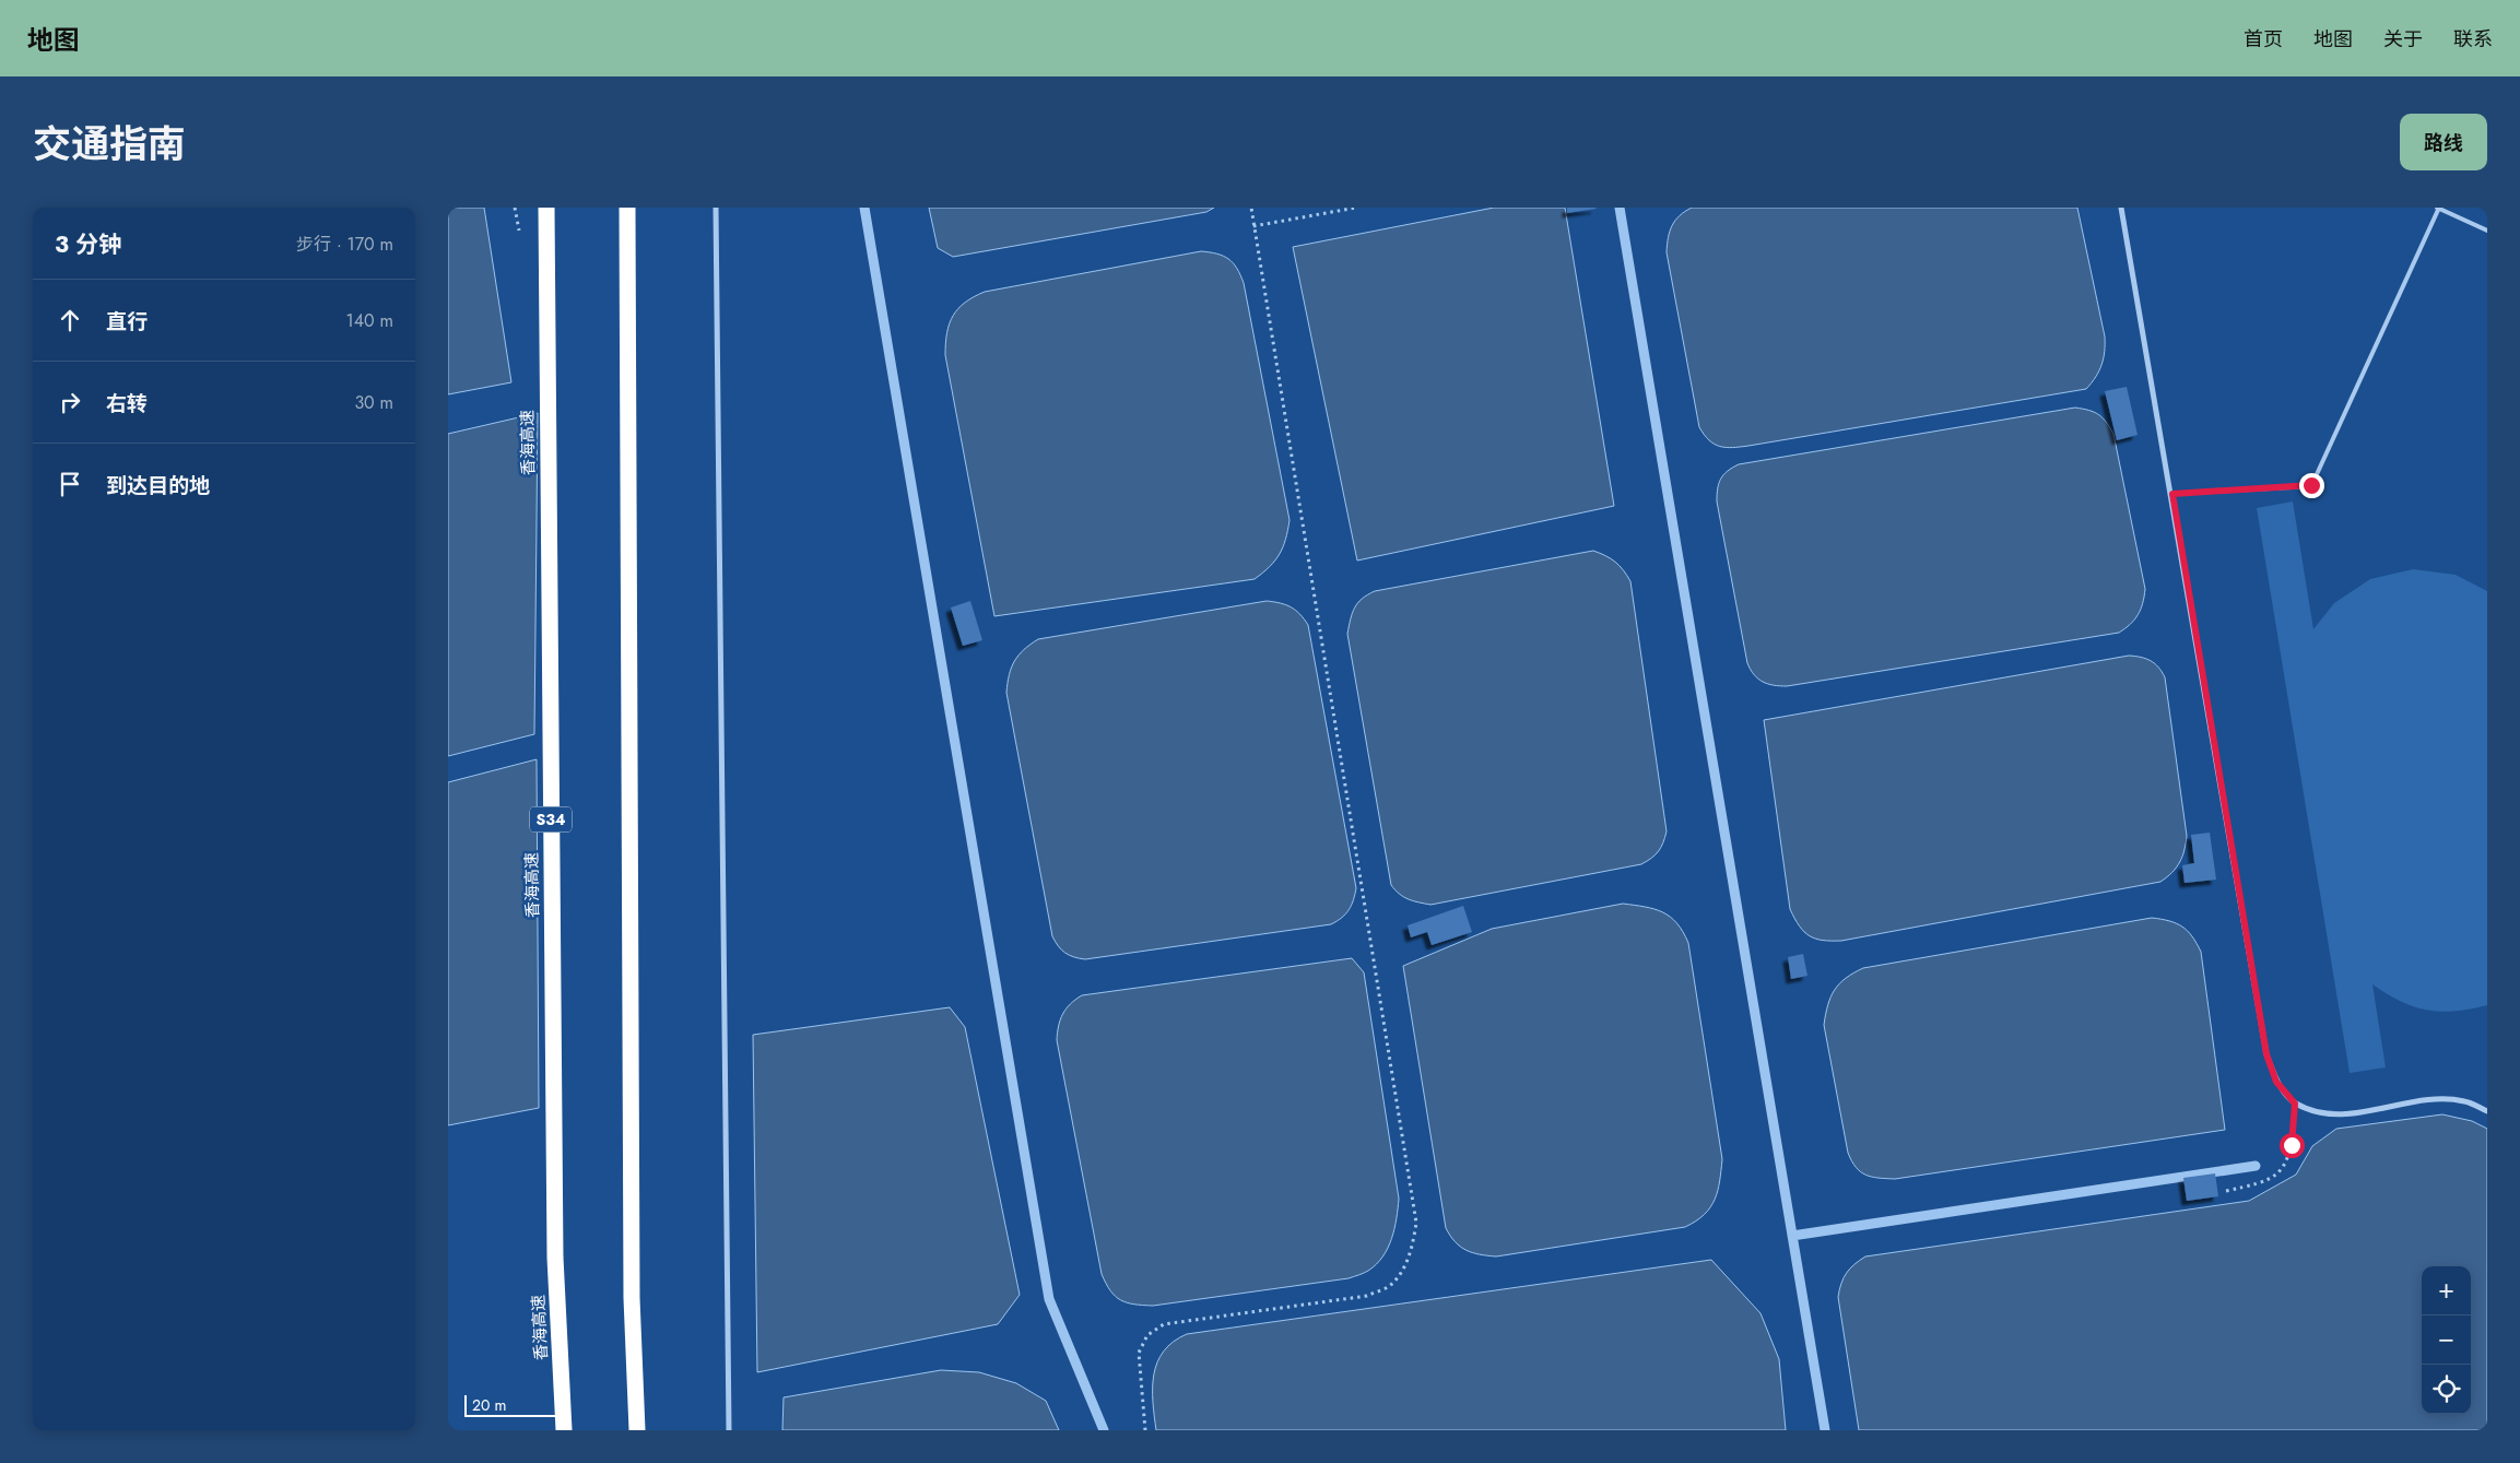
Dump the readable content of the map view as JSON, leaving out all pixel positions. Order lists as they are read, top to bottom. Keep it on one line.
{"streets":{"highway":["香海高速","S34"]},"scale_bar":"20 m","page":{"header":"地图","nav":["首页","地图","关于","联系"],"title":"交通指南","buttons":"路线","heading":["3 分钟","步行 · 170 m"],"list":[["直行","140 m"],["右转","30 m"],"到达目的地"],"map_buttons":["+","−"],"scale":"20 m"}}
